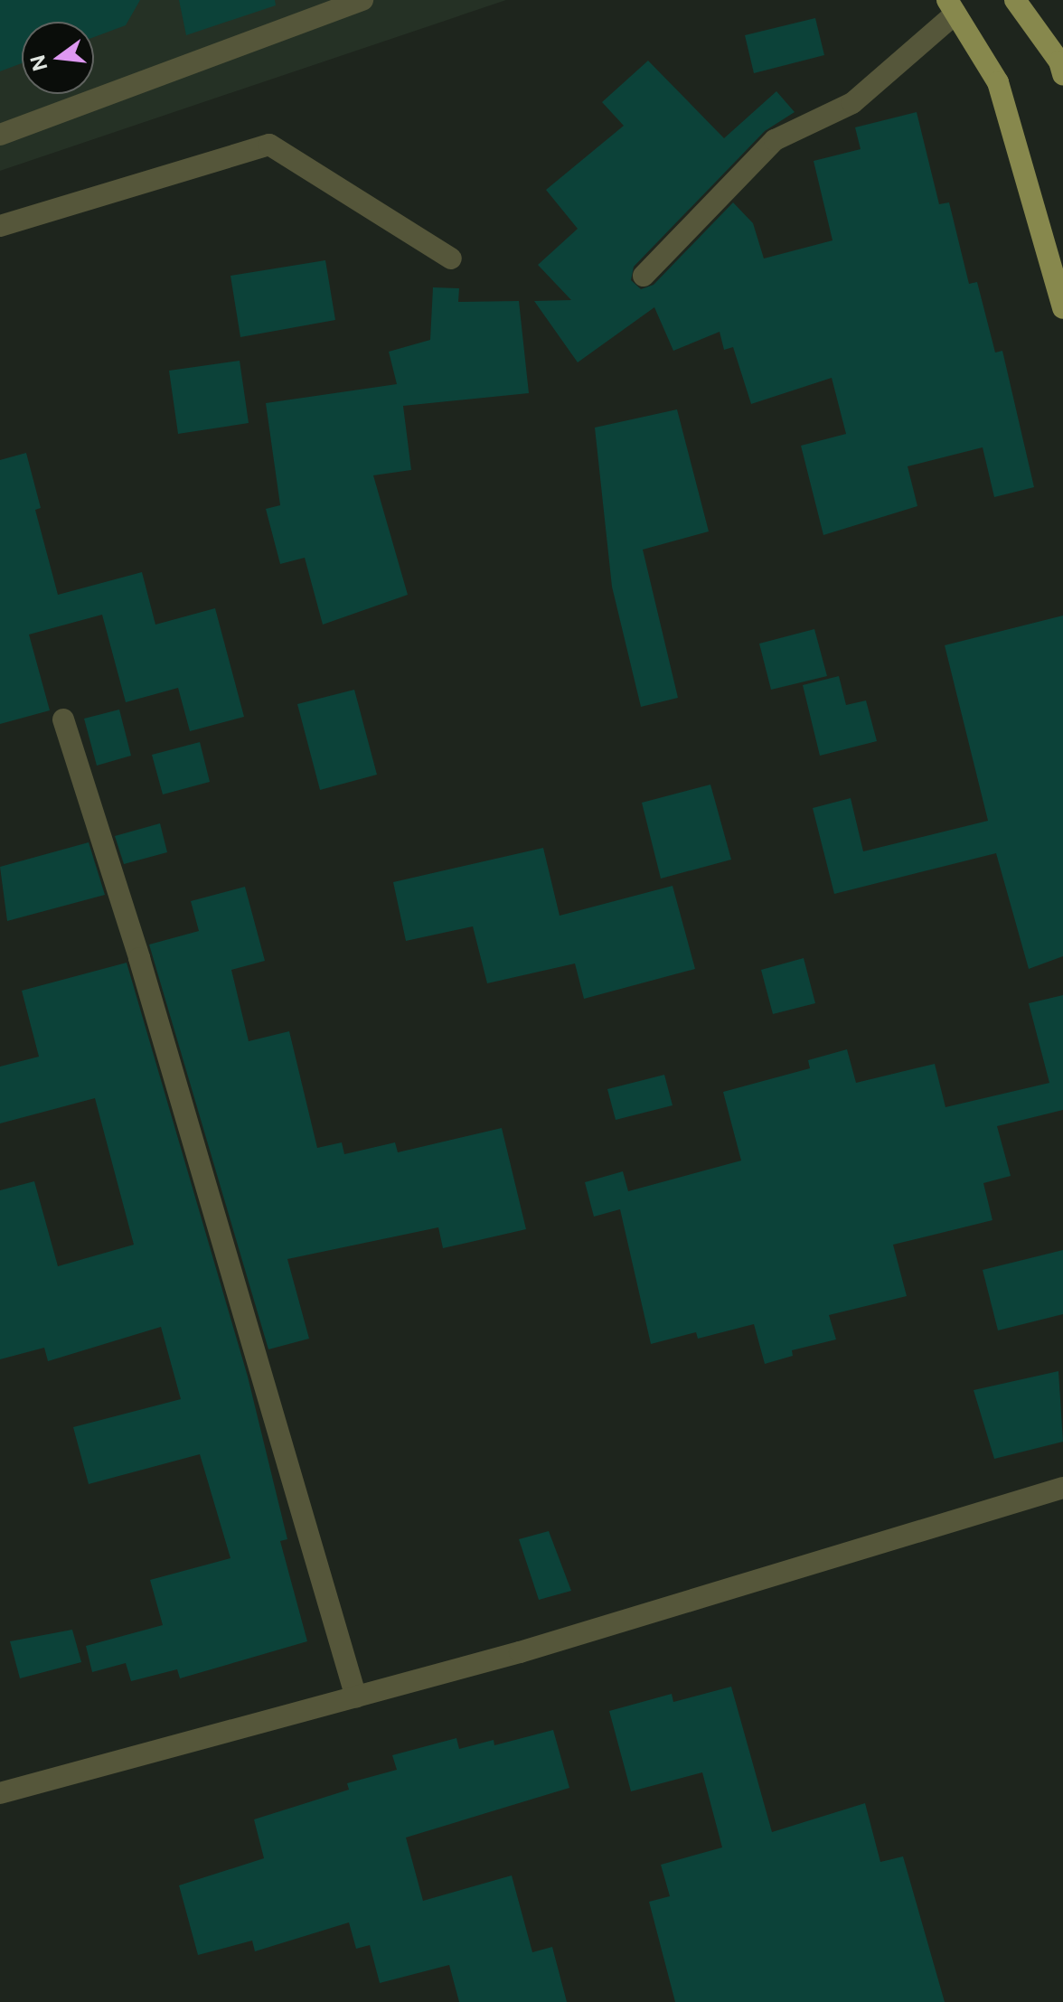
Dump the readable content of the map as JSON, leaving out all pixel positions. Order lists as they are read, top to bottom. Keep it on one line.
{"north":"left"}
